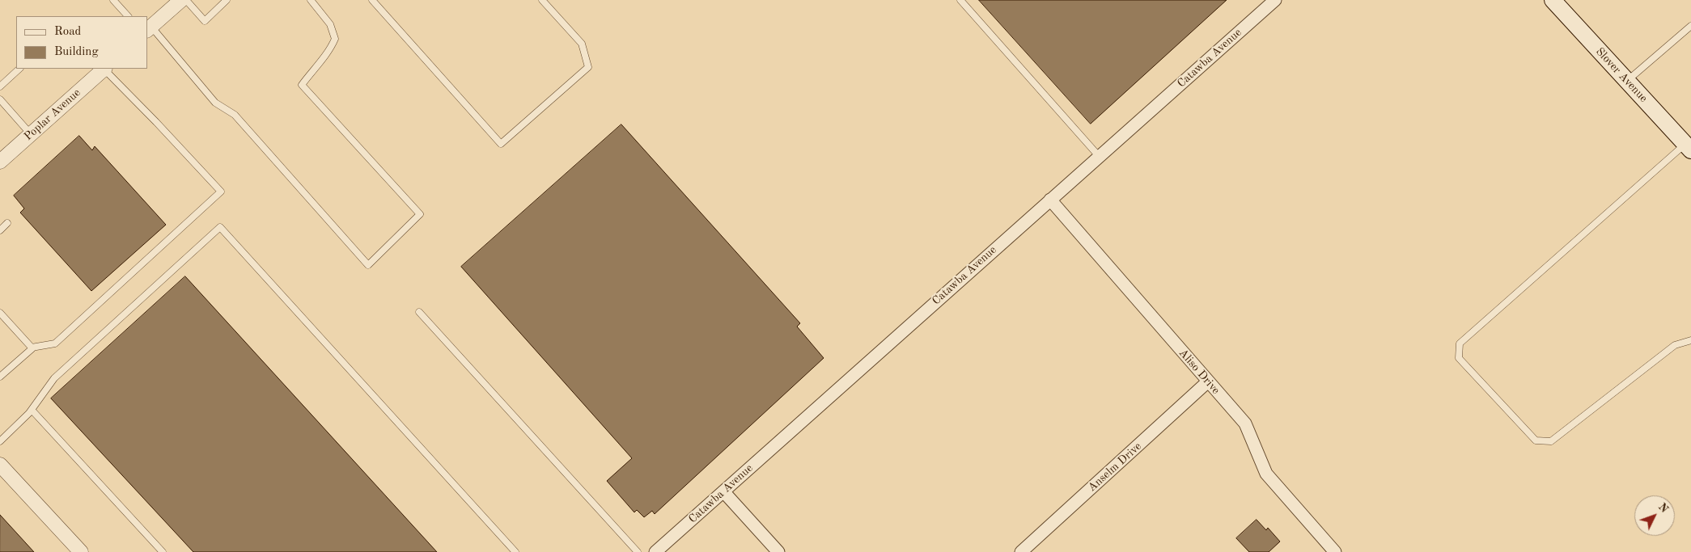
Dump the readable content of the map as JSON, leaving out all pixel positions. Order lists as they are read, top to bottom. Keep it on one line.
{"streets":{"main road":["Slover Avenue"],"street":["Catawba Avenue","Poplar Avenue","Aliso Drive","Anselm Drive"]},"crossings":[["Catawba Avenue","Aliso Drive"],["Aliso Drive","Anselm Drive"]],"legend":["Road","Building"],"north":"top right"}
